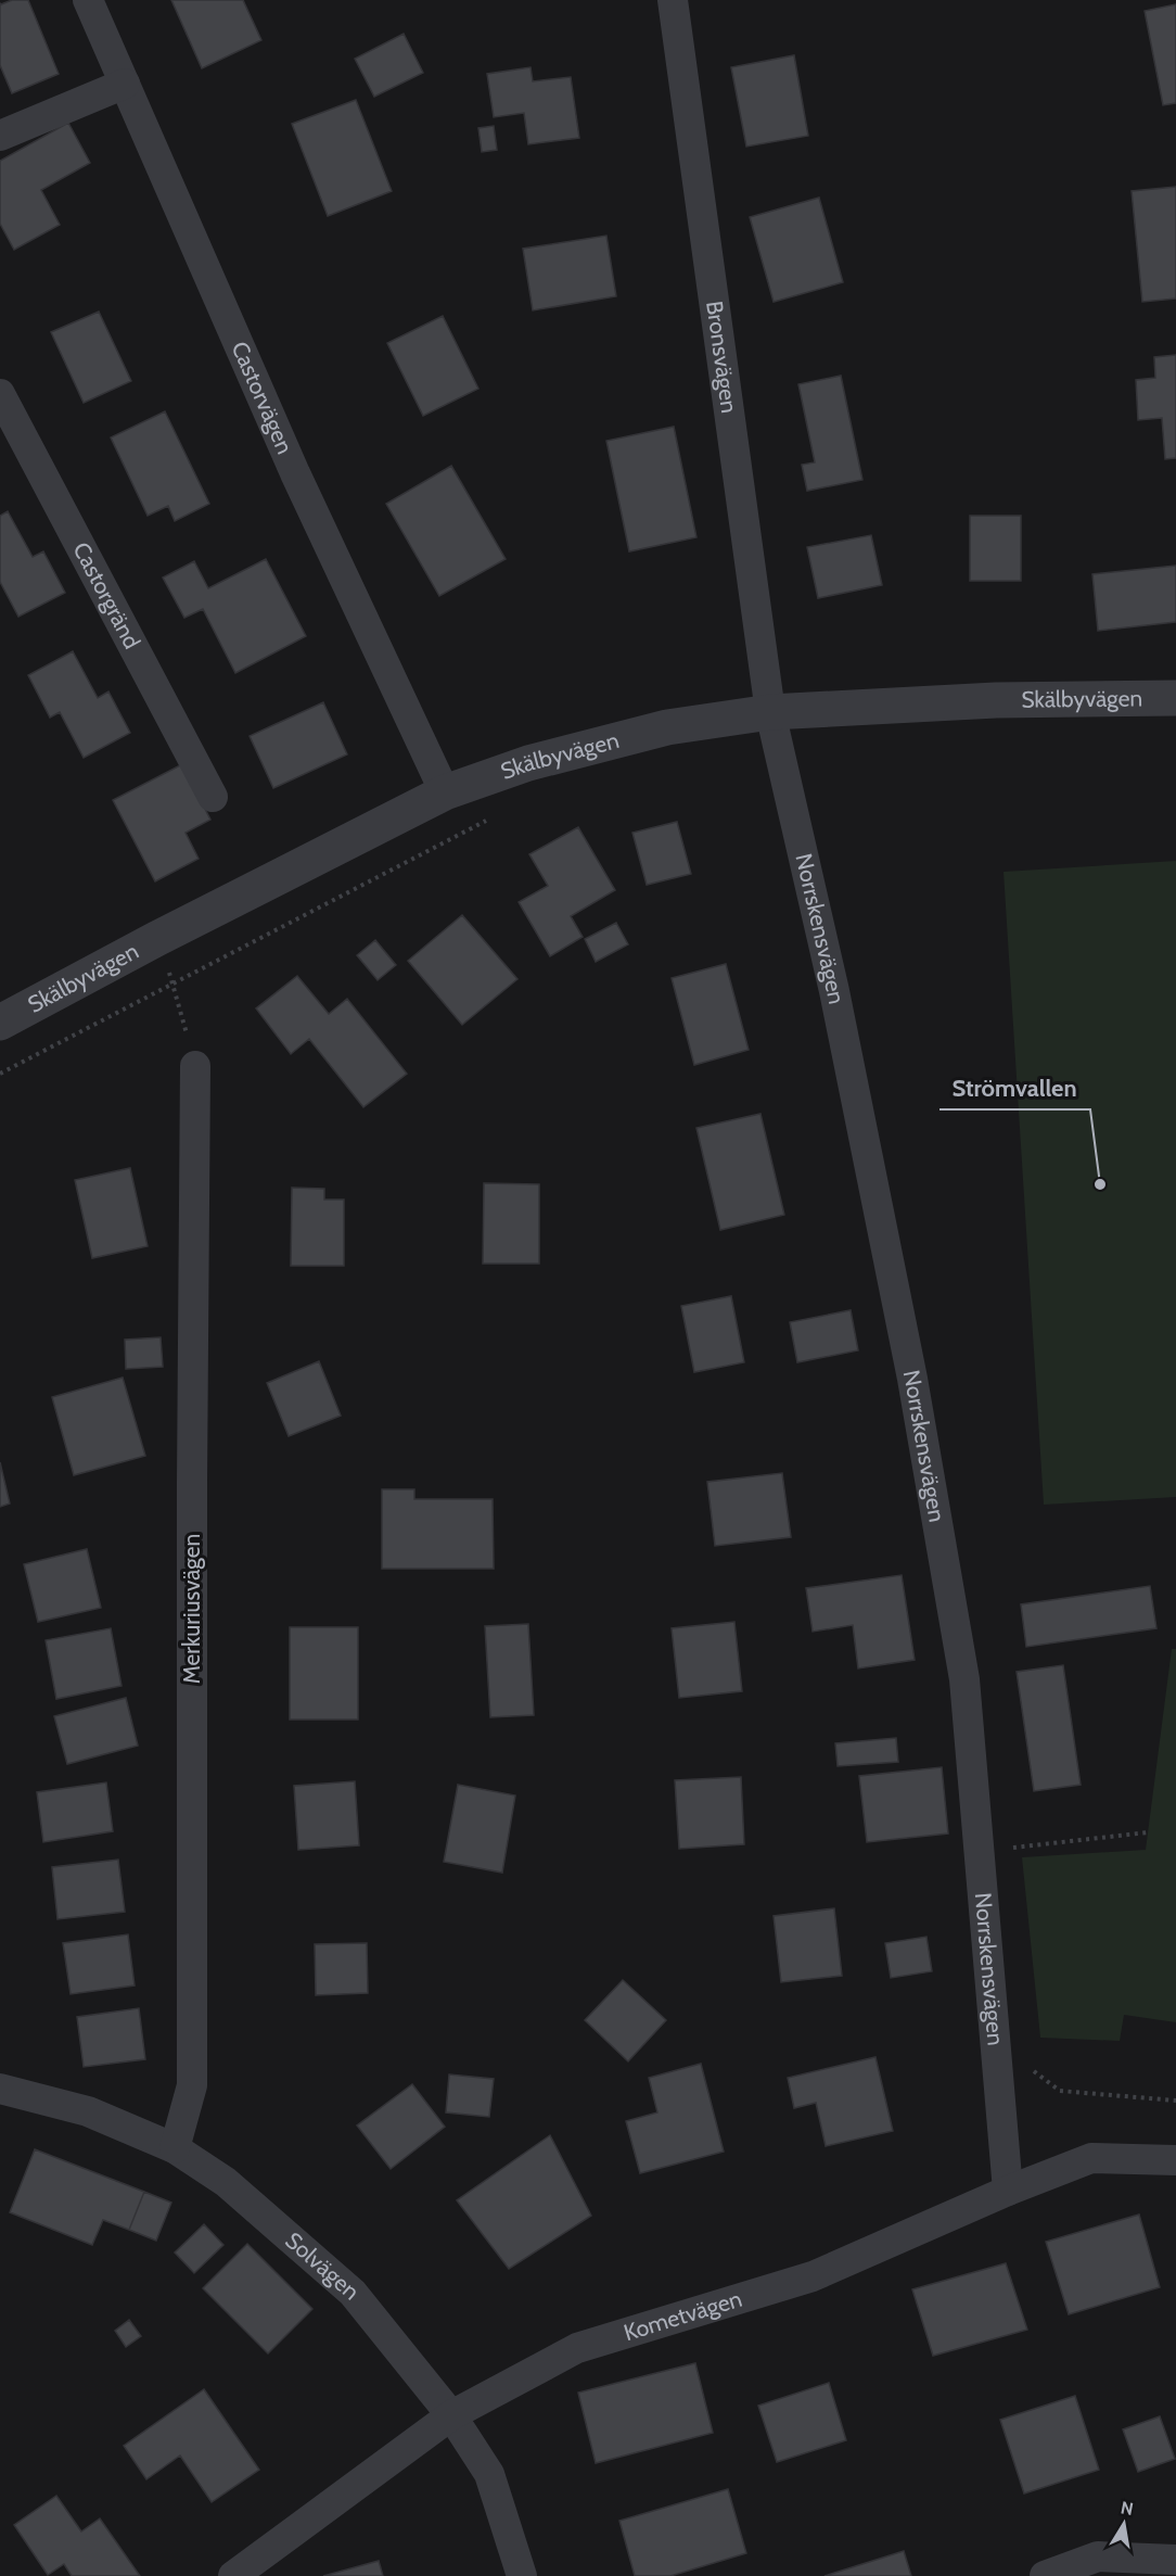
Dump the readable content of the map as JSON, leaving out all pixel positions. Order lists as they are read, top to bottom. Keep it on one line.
{"streets":{"street":["Bronsvägen","Castorvägen","Castorgränd","Skälbyvägen","Norrskensvägen","Merkuriusvägen","Solvägen","Kometvägen"]},"crossings":[["Bronsvägen","Skälbyvägen"],["Bronsvägen","Norrskensvägen"],["Castorvägen","Skälbyvägen"],["Skälbyvägen","Norrskensvägen"],["Norrskensvägen","Kometvägen"],["Merkuriusvägen","Solvägen"],["Solvägen","Kometvägen"]],"places":["Strömvallen"],"north":"top"}
